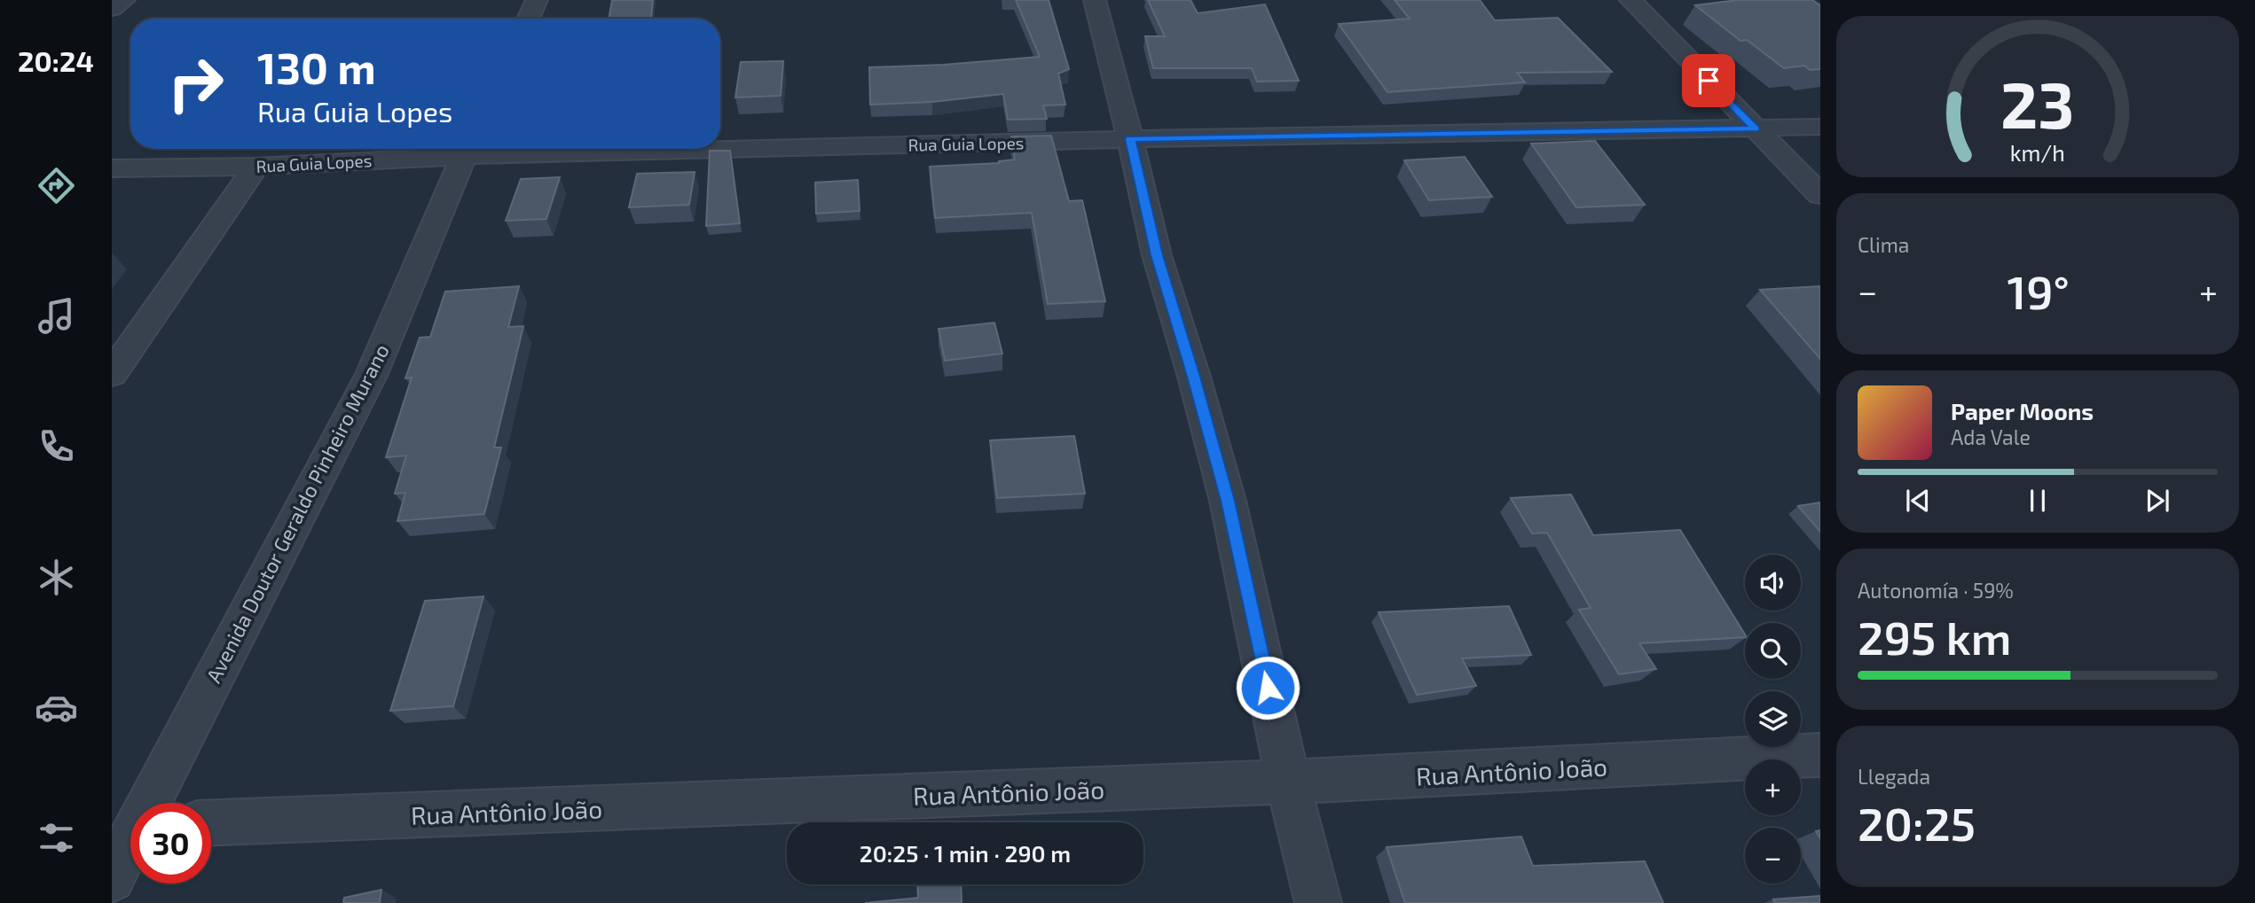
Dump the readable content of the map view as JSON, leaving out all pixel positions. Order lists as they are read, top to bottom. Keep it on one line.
{"streets":{"street":["Rua Guia Lopes","Avenida Doutor Geraldo Pinheiro Murano","Rua Antônio João"]},"crossings":[["Rua Guia Lopes","Avenida Doutor Geraldo Pinheiro Murano"]],"page":{"tabs":"20:24","turn":["130 m","Rua Guia Lopes"],"tile":["Clima",["Autonomía · 59%","295 km"],["Llegada","20:25"]],"heat":["−","19°","+"],"song":["Paper Moons","Ada Vale"],"map_buttons":["+","−"],"limit":"30","trip":"20:25 · 1 min · 290 m","gauge":["23","km/h"]}}
